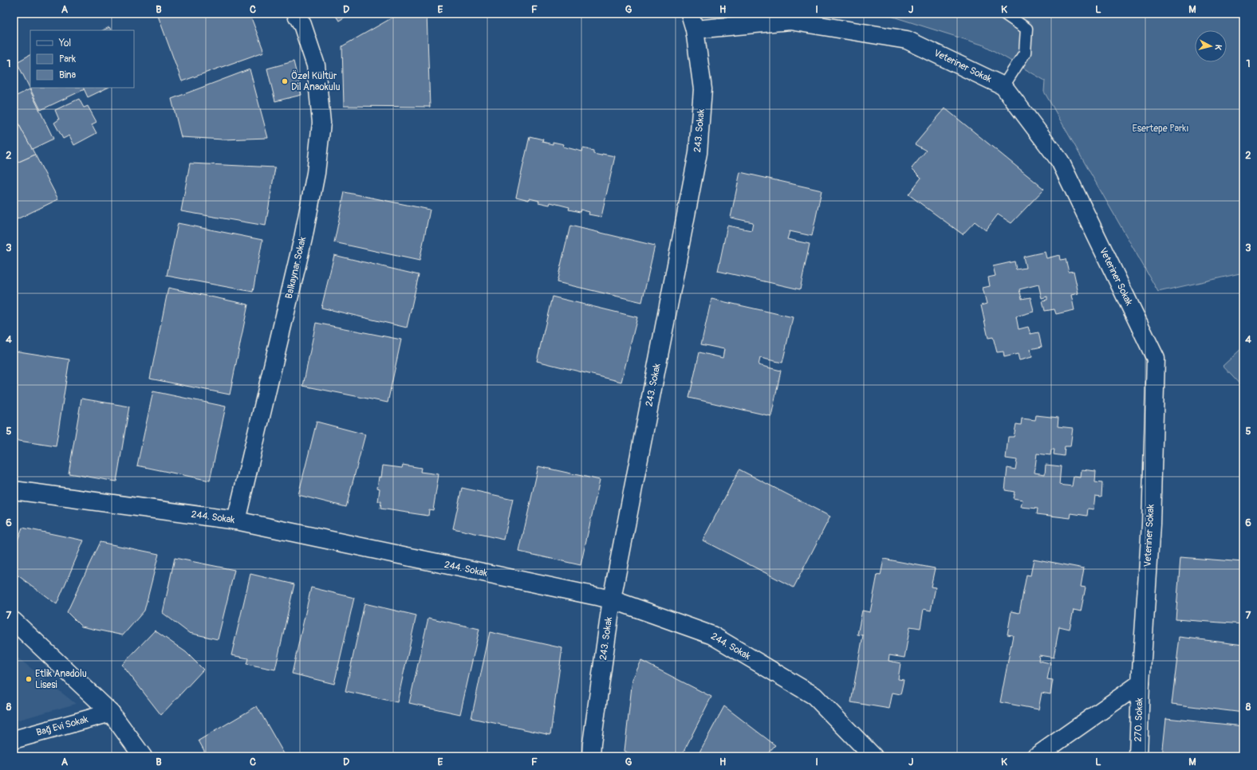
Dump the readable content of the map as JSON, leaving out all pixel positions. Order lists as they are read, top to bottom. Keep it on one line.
{"streets":{"street":["Veteriner Sokak","243. Sokak","Balkaynar Sokak","244. Sokak","270. Sokak","Bağ Evi Sokak"]},"crossings":[["Veteriner Sokak","243. Sokak"],["Veteriner Sokak","270. Sokak"],["243. Sokak","244. Sokak"],["Balkaynar Sokak","244. Sokak"]],"parks":["Esertepe Parkı"],"places":["Özel Kültür Dil Anaokulu","Etlik Anadolu Lisesi"],"legend":["Yol","Park","Bina"],"north":"right","grid":{"columns":["A","B","C","D","E","F","G","H","I","J","K","L","M"],"rows":["1","2","3","4","5","6","7","8"]}}
